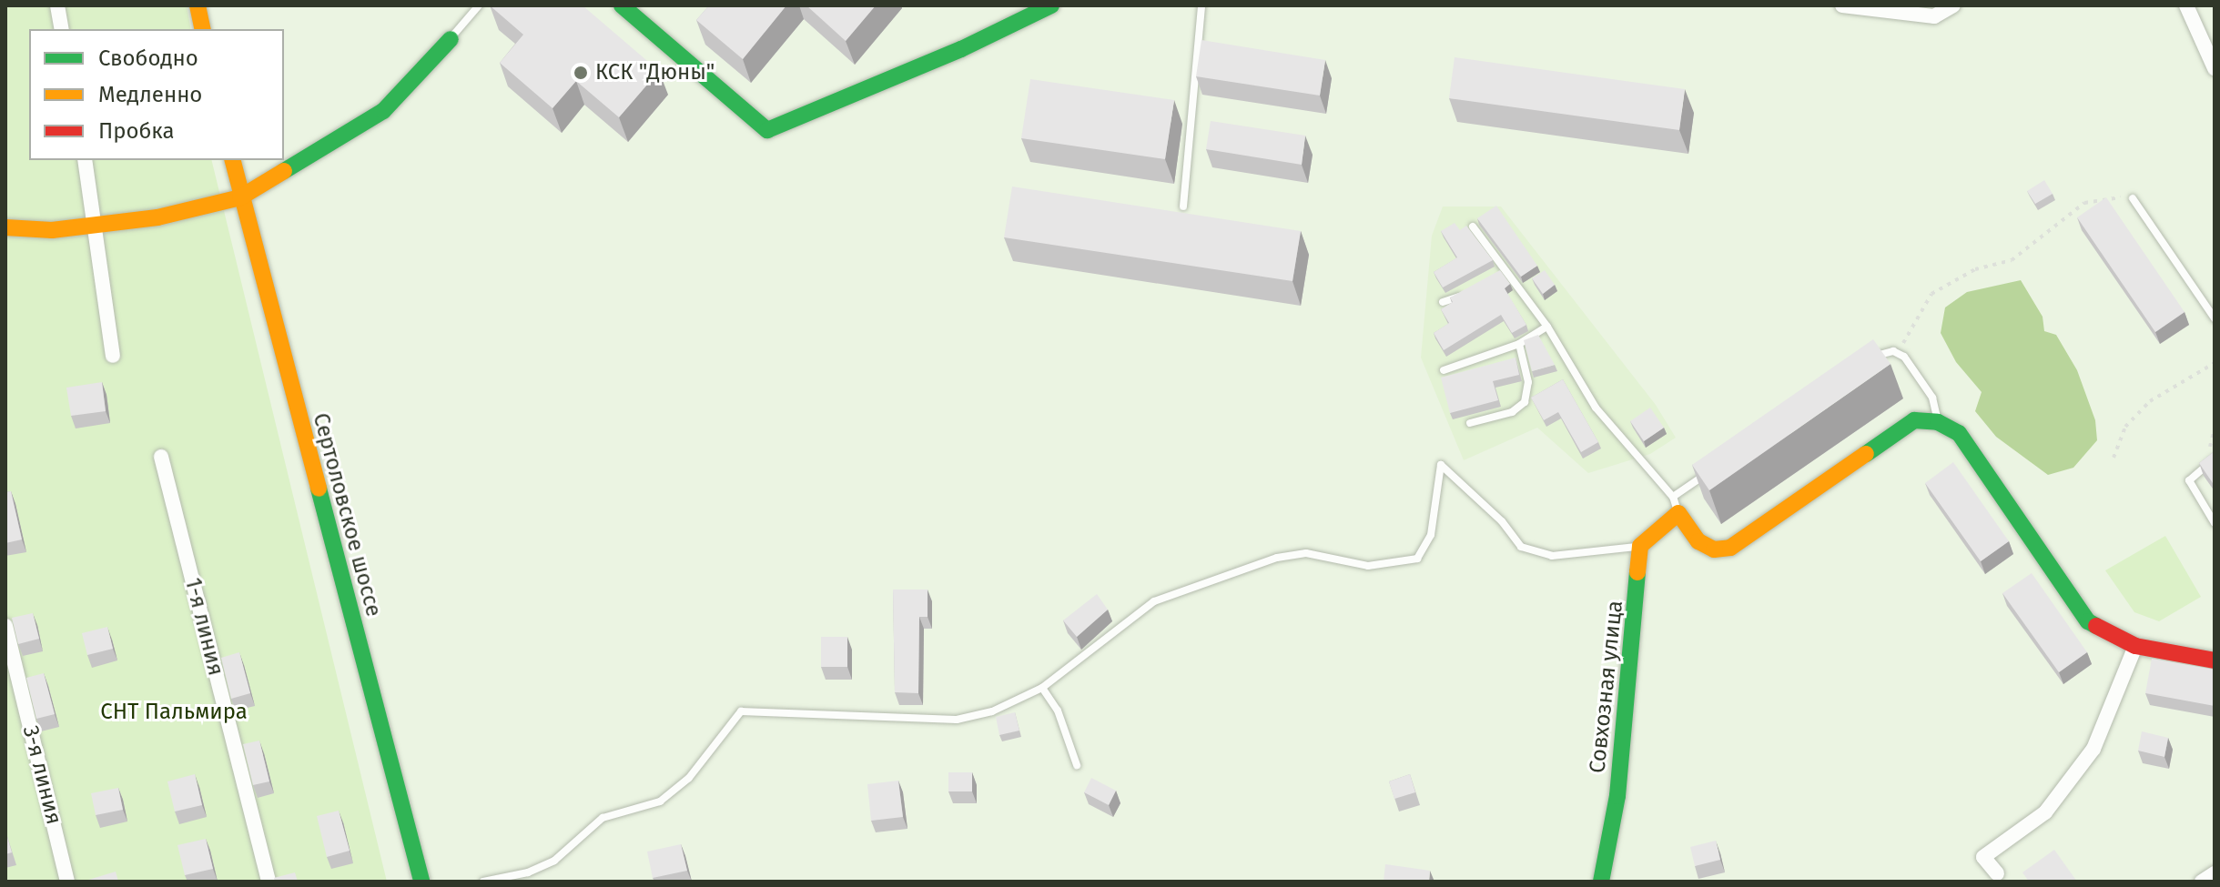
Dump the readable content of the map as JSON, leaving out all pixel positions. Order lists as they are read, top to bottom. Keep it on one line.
{"streets":{"street":["Сертоловское шоссе","1-я линия","Совхозная улица","3-я линия"]},"parks":["СНТ Пальмира"],"places":["КСК \"Дюны\""],"legend":["Свободно","Медленно","Пробка"]}
